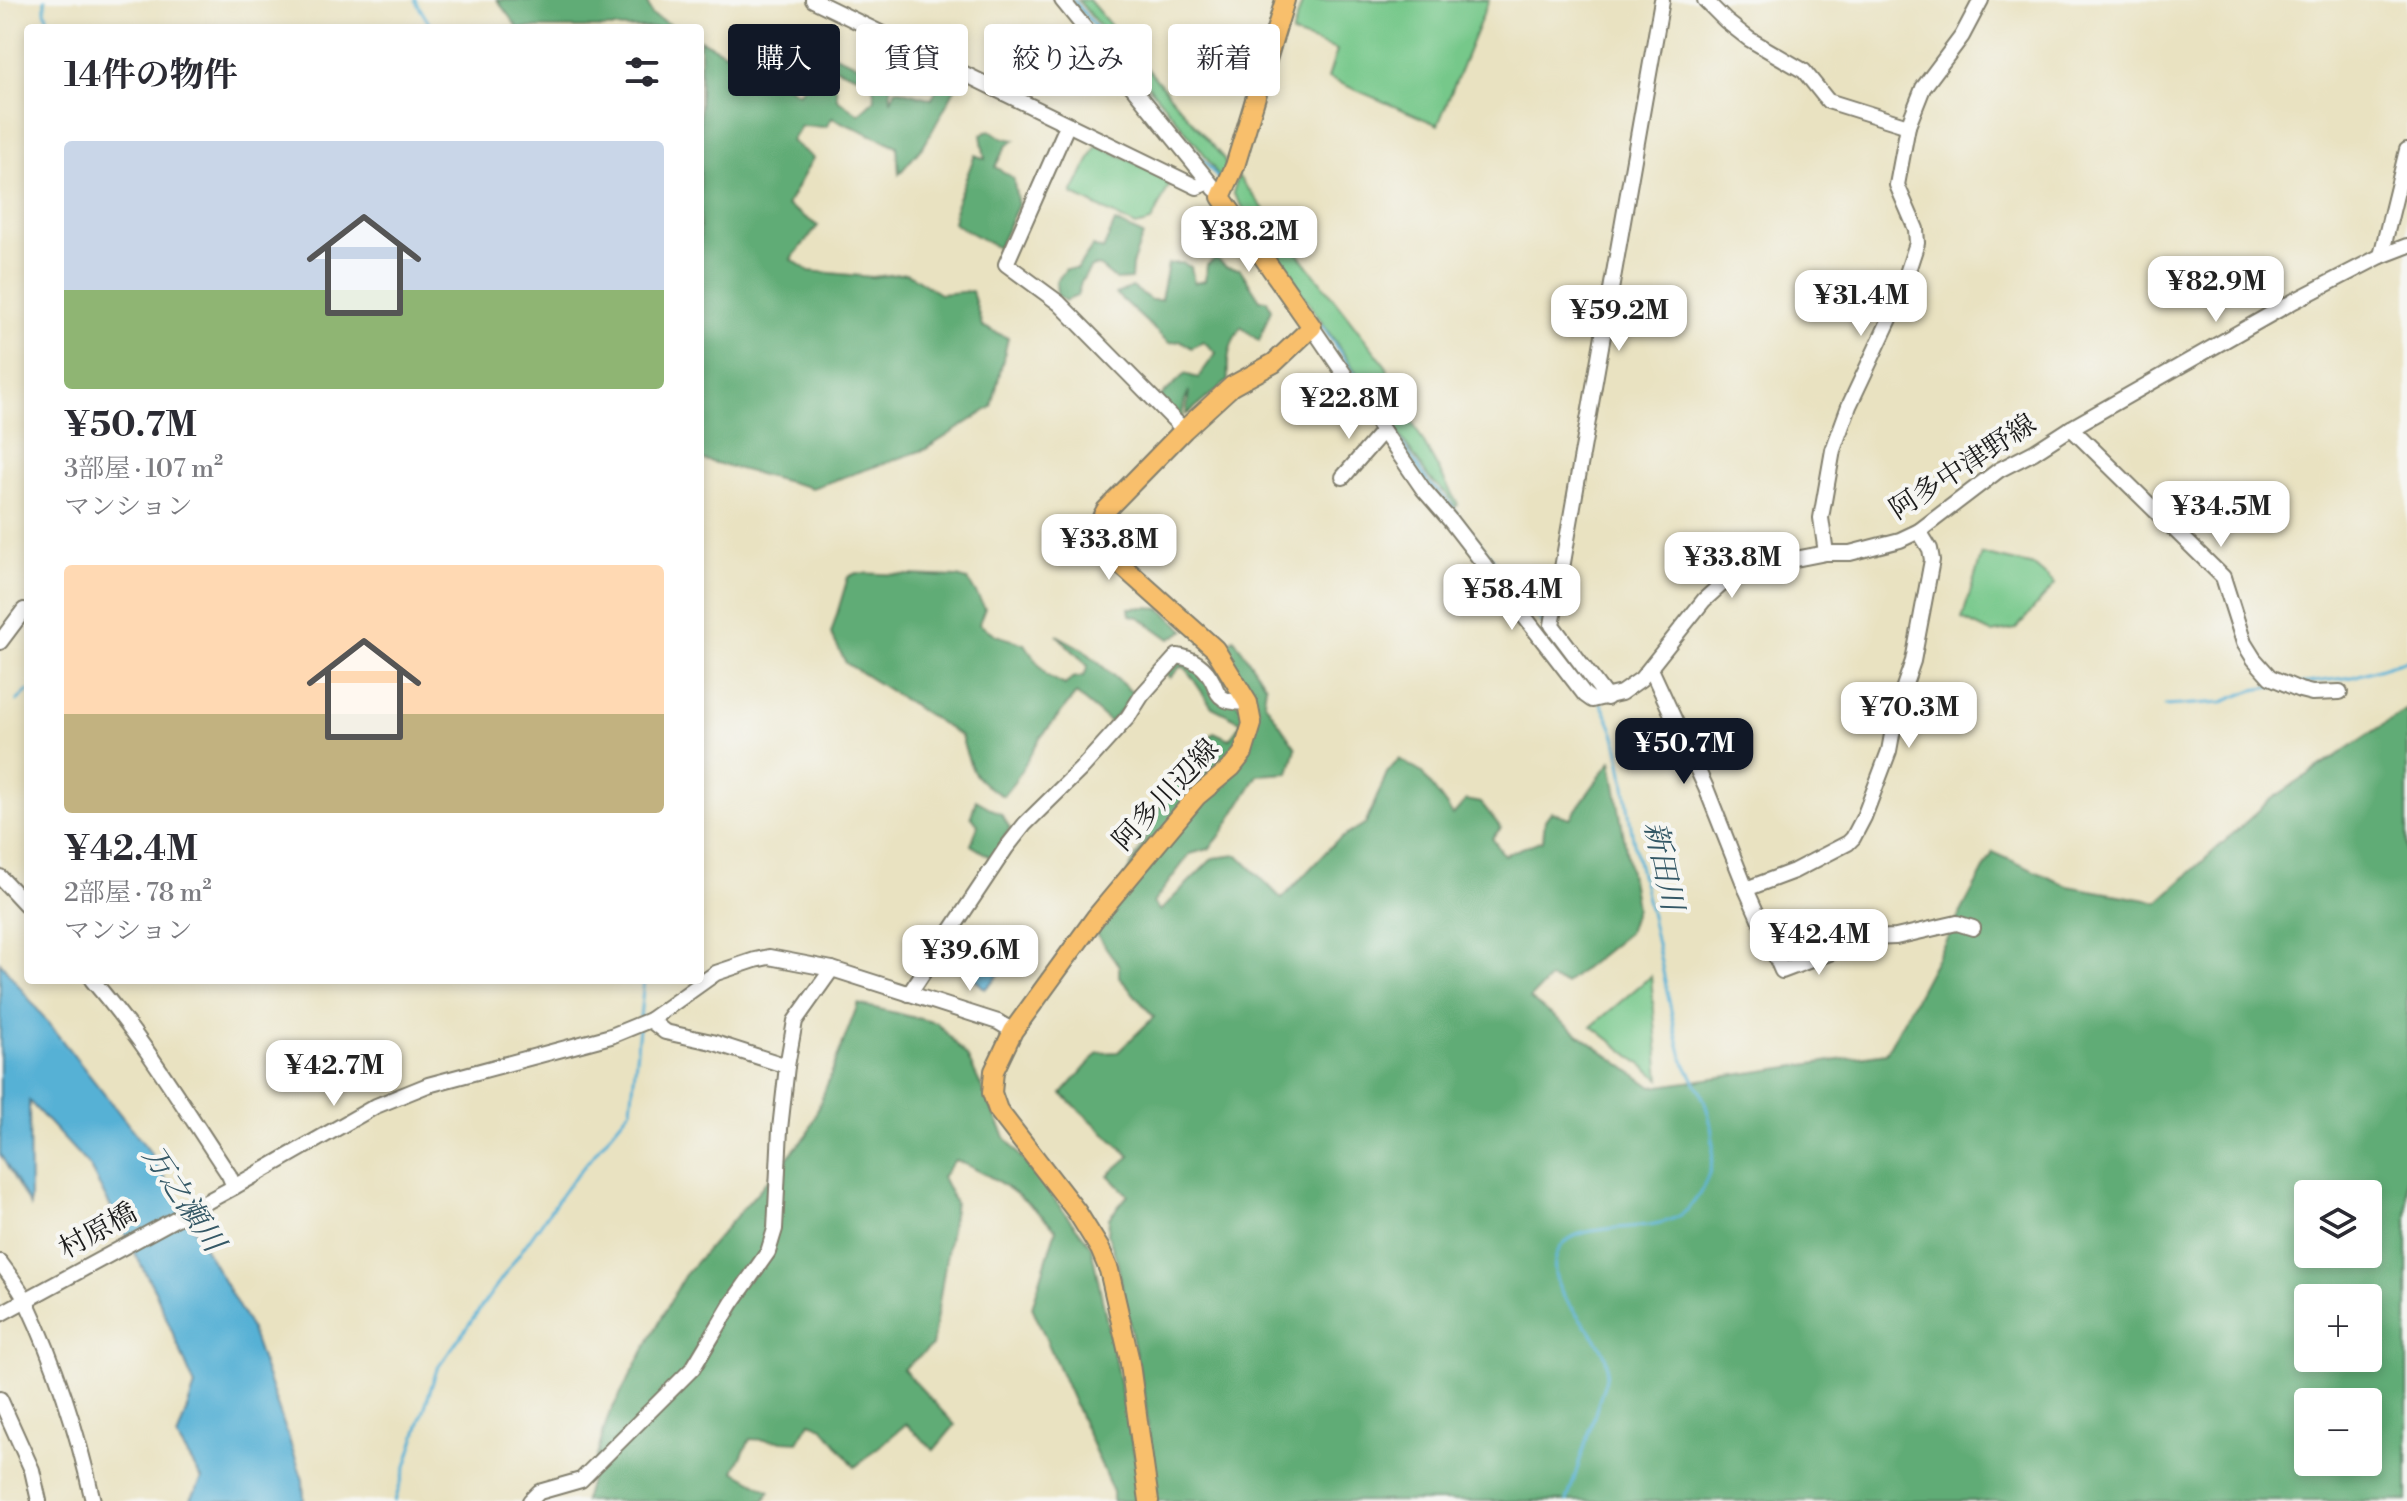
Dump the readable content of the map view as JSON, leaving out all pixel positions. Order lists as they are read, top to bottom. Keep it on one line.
{"streets":{"main road":["阿多川辺線"],"street":["阿多中津野線","村原橋"]},"crossings":[["阿多川辺線","村原橋"]],"water":["新田川","万之瀬川"],"page":{"chip":["購入","賃貸","絞り込み","新着"],"heading":"14件の物件","list":[{"name":"¥50.7M","note":"3部屋 · 107 m² · マンション"},{"name":"¥42.4M","note":"2部屋 · 78 m² · マンション"}],"price":["¥38.2M","¥82.9M","¥31.4M","¥59.2M","¥22.8M","¥34.5M","¥33.8M","¥33.8M","¥58.4M","¥70.3M","¥50.7M","¥42.4M","¥39.6M","¥42.7M"],"map_buttons":["+","−"]}}
